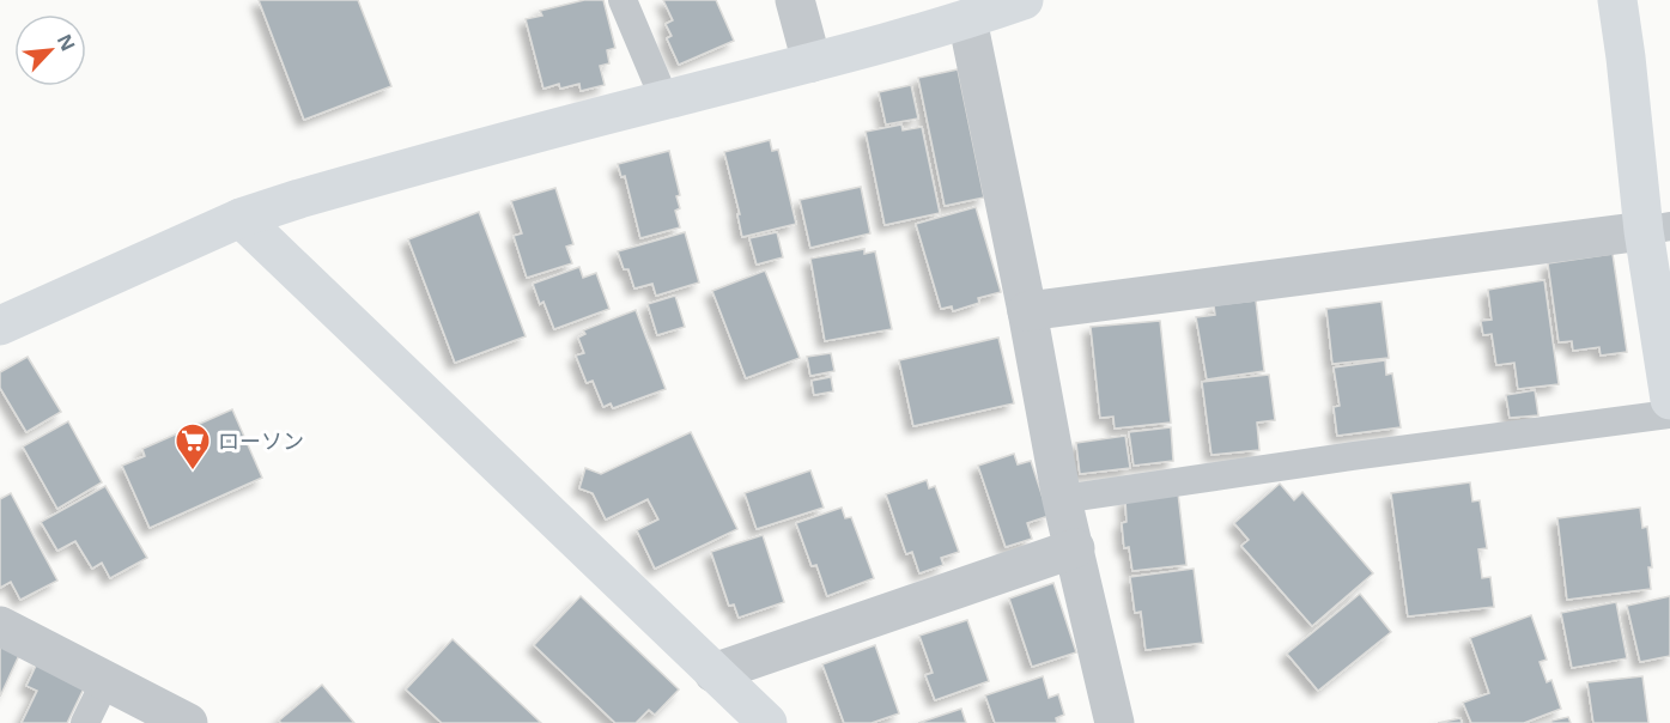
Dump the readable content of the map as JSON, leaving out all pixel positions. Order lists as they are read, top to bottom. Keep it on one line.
{"places":{"supermarket":["ローソン"]},"north":"top right"}
